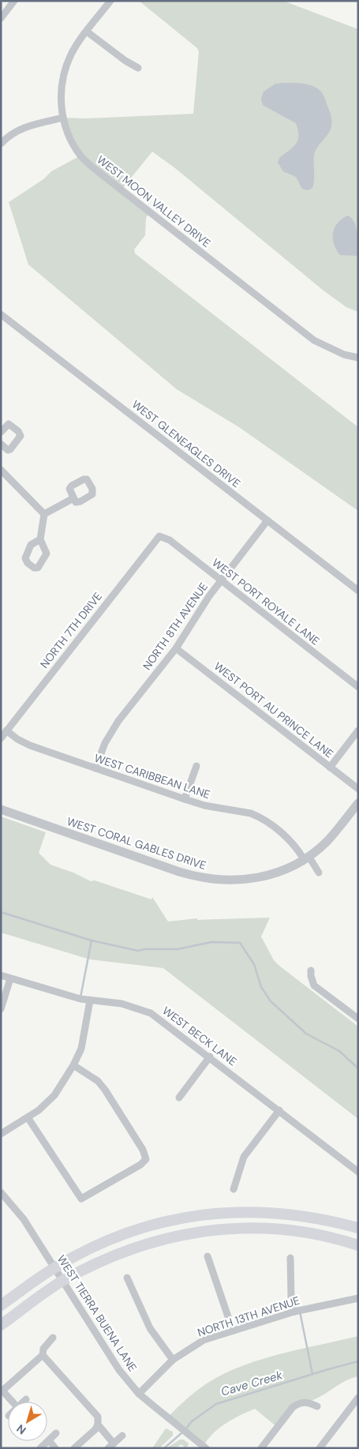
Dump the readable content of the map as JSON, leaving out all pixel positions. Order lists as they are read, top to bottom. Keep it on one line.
{"streets":{"street":["WEST MOON VALLEY DRIVE","WEST GLENEAGLES DRIVE","WEST PORT ROYALE LANE","NORTH 8TH AVENUE","NORTH 7TH DRIVE","WEST PORT AU PRINCE LANE","WEST CARIBBEAN LANE","WEST CORAL GABLES DRIVE","WEST BECK LANE","WEST TIERRA BUENA LANE","NORTH 13TH AVENUE"]},"crossings":[["WEST GLENEAGLES DRIVE","NORTH 8TH AVENUE"],["WEST PORT ROYALE LANE","NORTH 8TH AVENUE"],["WEST PORT ROYALE LANE","NORTH 7TH DRIVE"],["NORTH 8TH AVENUE","WEST PORT AU PRINCE LANE"],["NORTH 8TH AVENUE","WEST CARIBBEAN LANE"],["NORTH 7TH DRIVE","WEST CARIBBEAN LANE"],["WEST CARIBBEAN LANE","WEST CORAL GABLES DRIVE"],["WEST TIERRA BUENA LANE","NORTH 13TH AVENUE"]],"water":["Cave Creek"],"north":"bottom left"}
